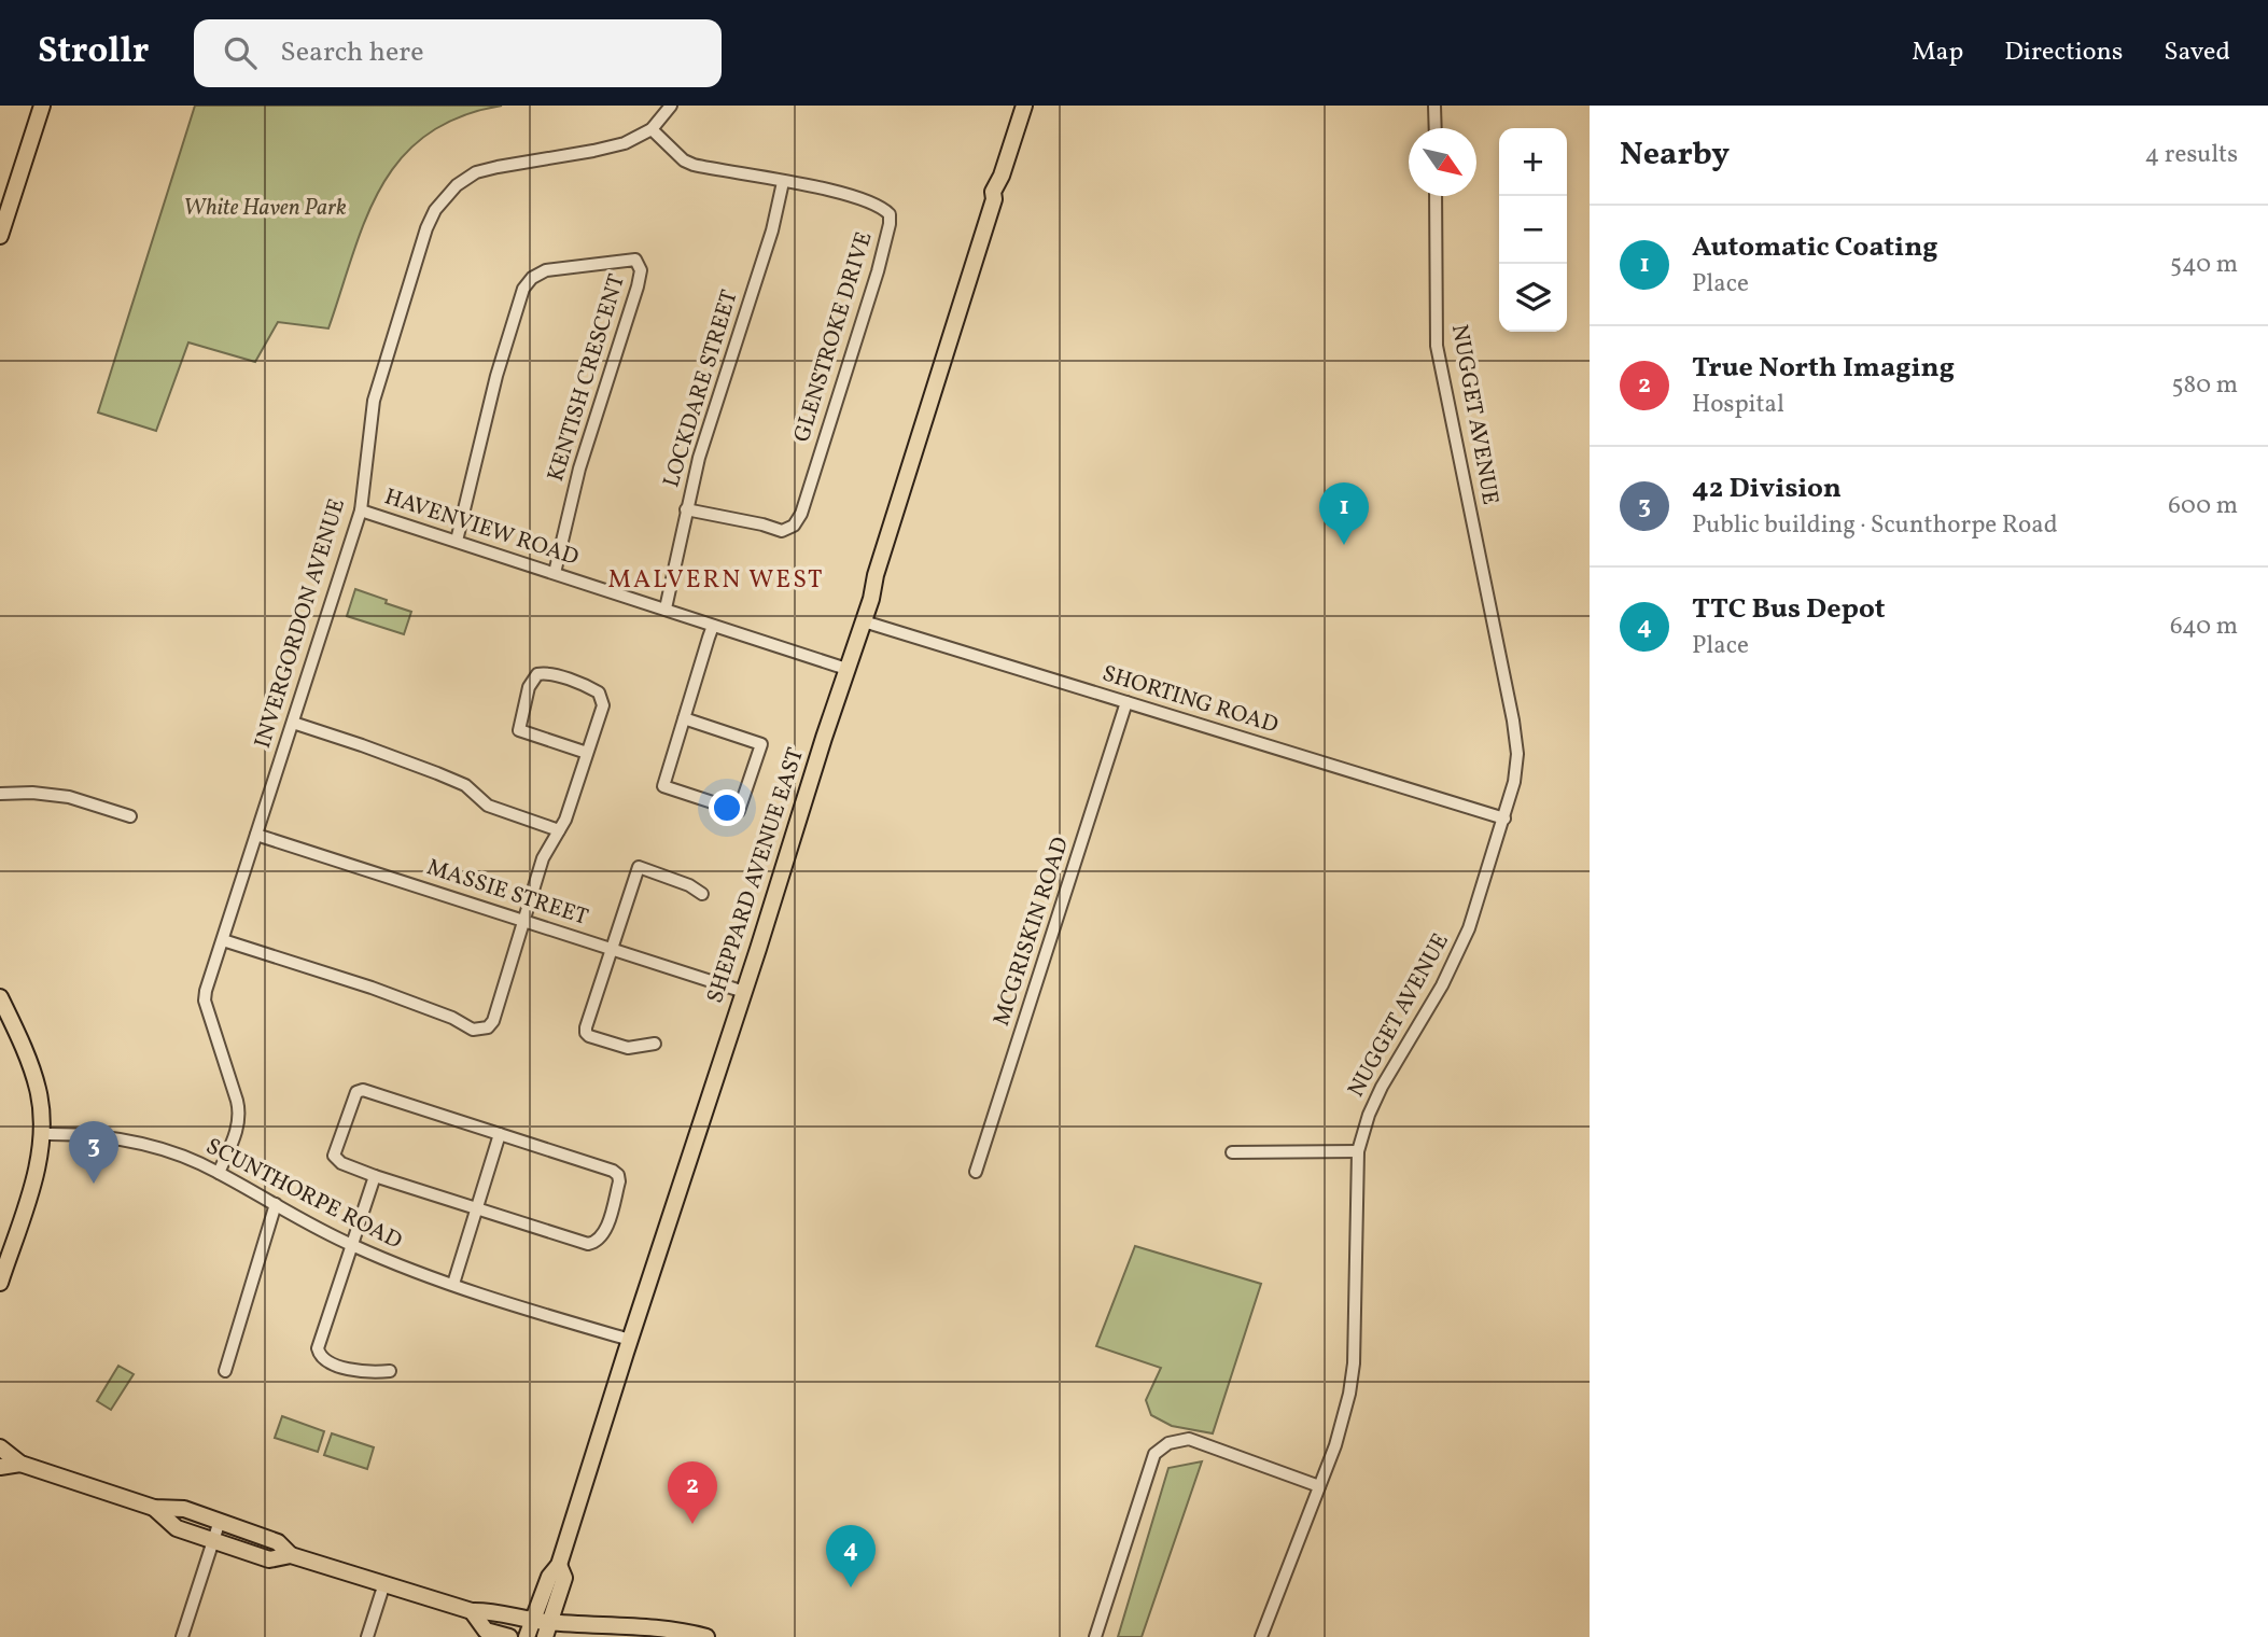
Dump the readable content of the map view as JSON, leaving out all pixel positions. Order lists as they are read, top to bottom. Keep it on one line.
{"streets":{"main road":["SHEPPARD AVENUE EAST"],"street":["GLENSTROKE DRIVE","KENTISH CRESCENT","LOCKDARE STREET","NUGGET AVENUE","HAVENVIEW ROAD","INVERGORDON AVENUE","SHORTING ROAD","MASSIE STREET","MCGRISKIN ROAD","SCUNTHORPE ROAD"]},"crossings":[["GLENSTROKE DRIVE","LOCKDARE STREET"],["GLENSTROKE DRIVE","INVERGORDON AVENUE"],["KENTISH CRESCENT","HAVENVIEW ROAD"],["LOCKDARE STREET","HAVENVIEW ROAD"],["NUGGET AVENUE","SHORTING ROAD"],["HAVENVIEW ROAD","INVERGORDON AVENUE"],["HAVENVIEW ROAD","SHEPPARD AVENUE EAST"],["INVERGORDON AVENUE","MASSIE STREET"],["INVERGORDON AVENUE","SCUNTHORPE ROAD"],["SHORTING ROAD","SHEPPARD AVENUE EAST"],["SHORTING ROAD","MCGRISKIN ROAD"],["SHEPPARD AVENUE EAST","MASSIE STREET"],["SHEPPARD AVENUE EAST","SCUNTHORPE ROAD"]],"districts":["MALVERN WEST"],"parks":["White Haven Park"],"north":"bottom right","page":{"header":"Strollr","search":"Search here","nav":["Map","Directions","Saved"],"heading":["Nearby","4 results"],"map_buttons":["+","−"],"list":[{"mark":"1","name":"Automatic Coating","note":"Place","value":"540 m"},{"mark":"2","name":"True North Imaging","note":"Hospital","value":"580 m"},{"mark":"3","name":"42 Division","note":"Public building · Scunthorpe Road","value":"600 m"},{"mark":"4","name":"TTC Bus Depot","note":"Place","value":"640 m"}],"pins":["1","3","2","4"]}}
